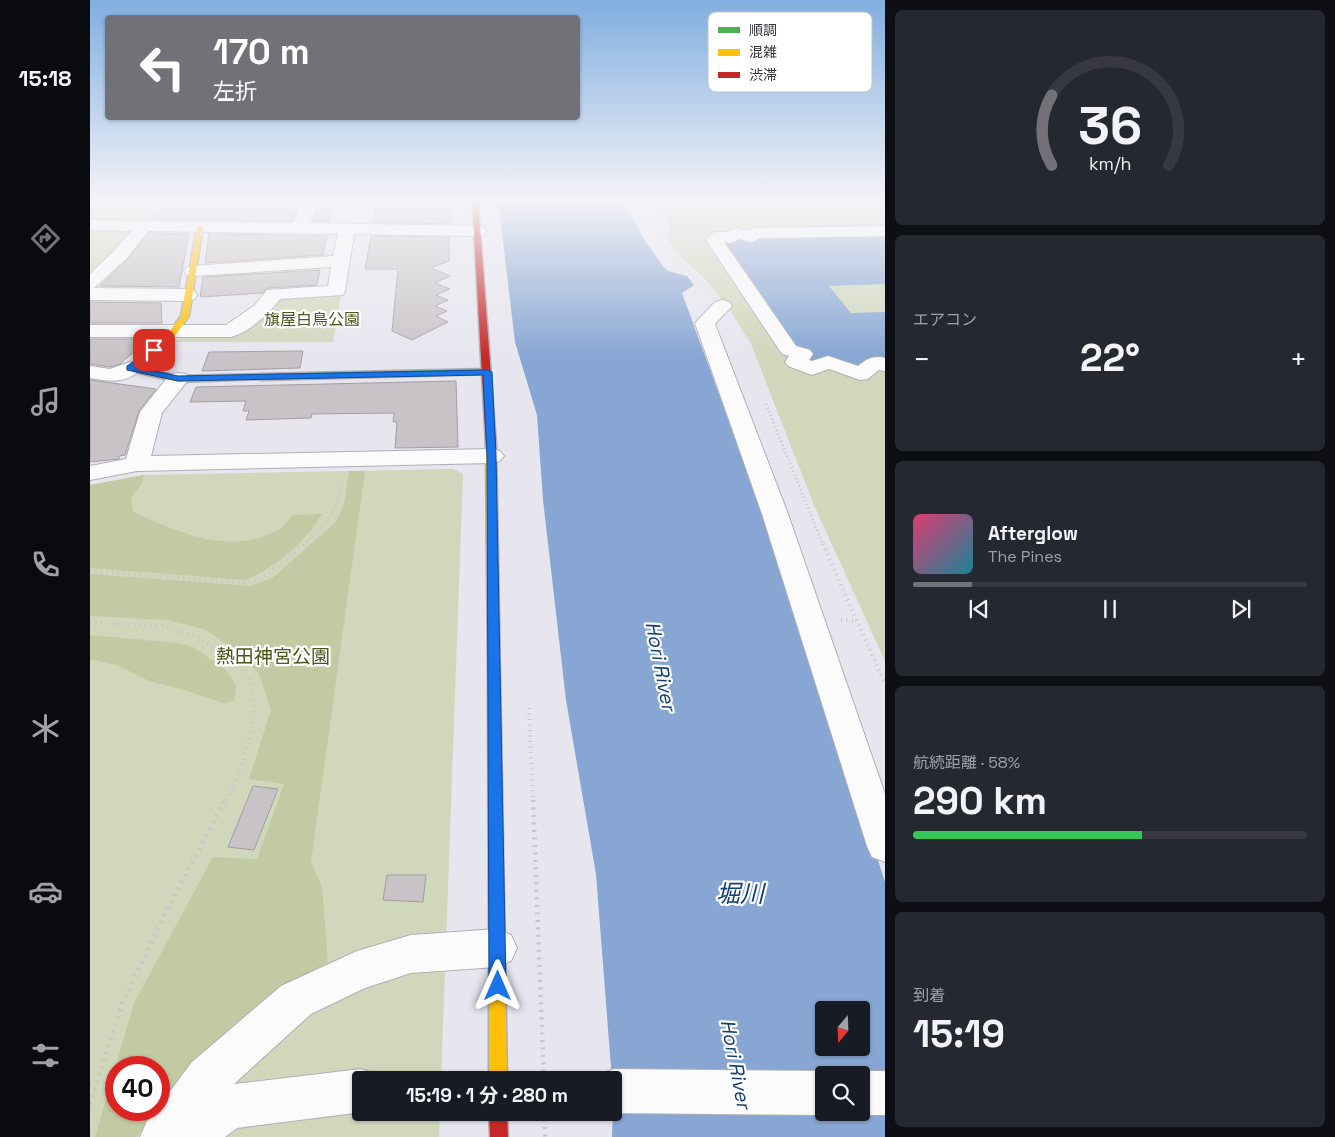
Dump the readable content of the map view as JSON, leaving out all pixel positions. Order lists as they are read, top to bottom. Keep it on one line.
{"water":["Hori River","堀川"],"parks":["旗屋白鳥公園","熱田神宮公園"],"legend":["順調","混雑","渋滞"],"north":"bottom","page":{"tabs":"15:18","turn":["170 m","左折"],"tile":["エアコン",["航続距離 · 58%","290 km"],["到着","15:19"]],"heat":["−","22°","+"],"song":["Afterglow","The Pines"],"limit":"40","trip":"15:19 · 1 分 · 280 m","gauge":["36","km/h"]}}
